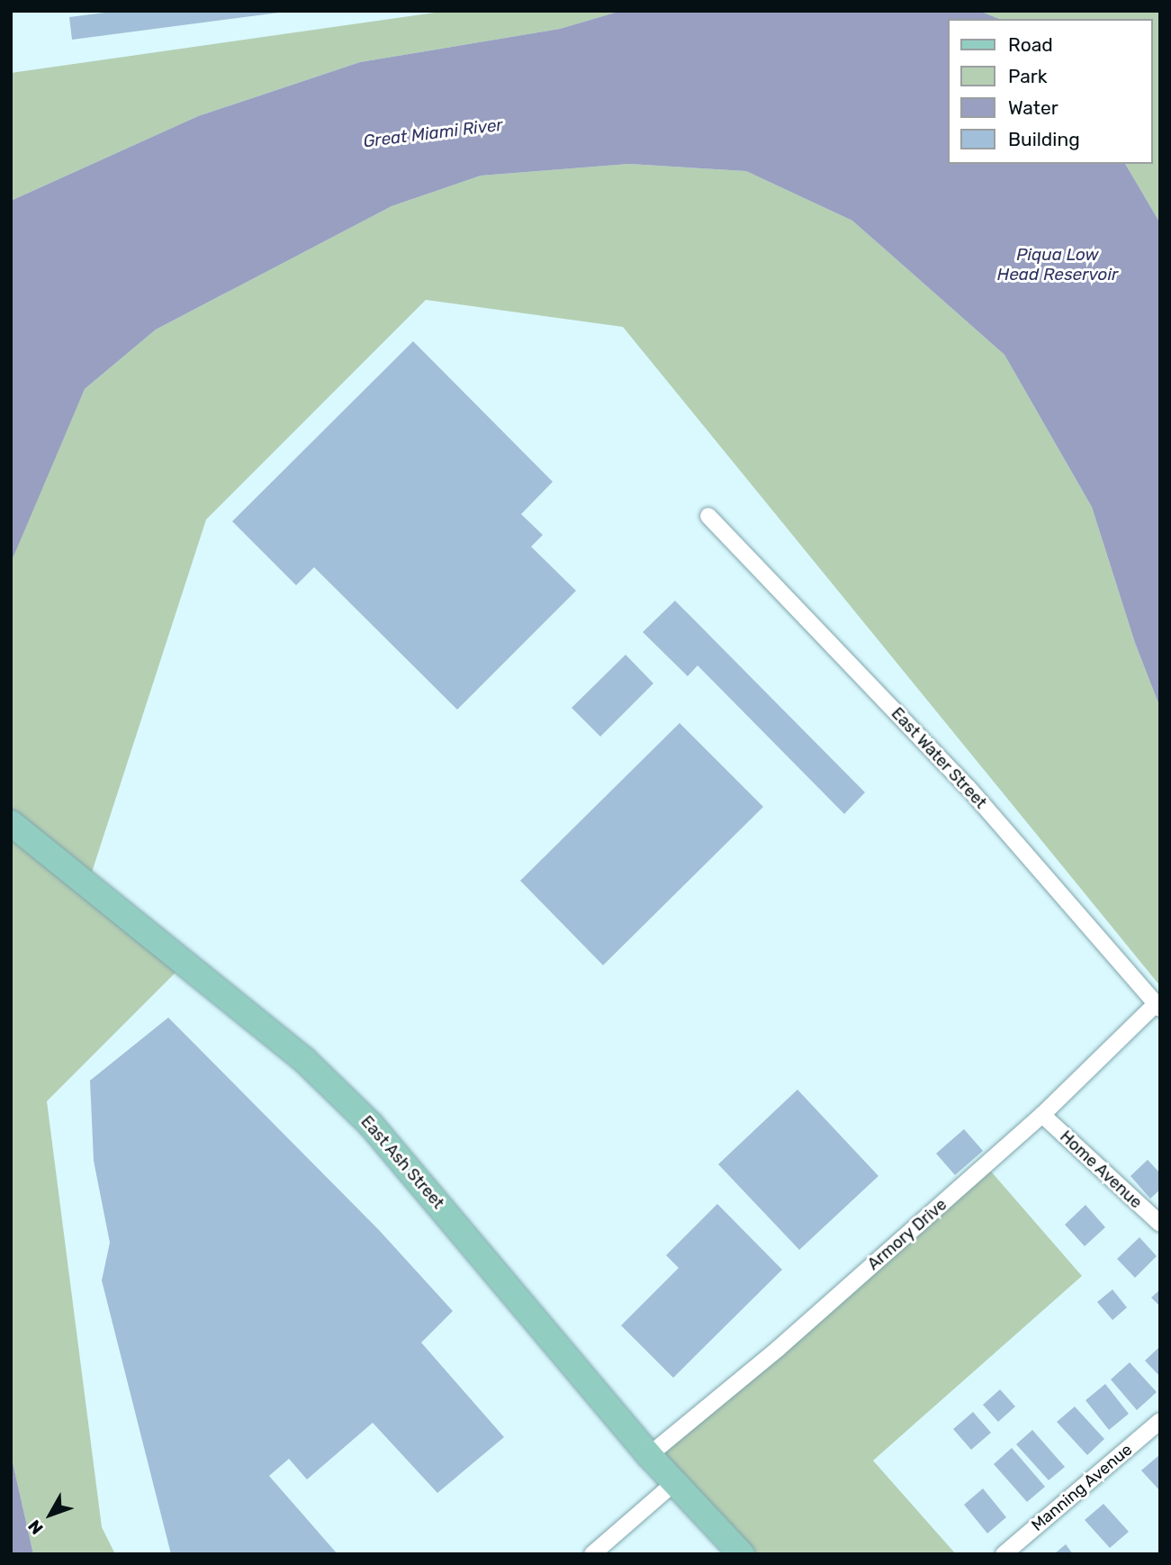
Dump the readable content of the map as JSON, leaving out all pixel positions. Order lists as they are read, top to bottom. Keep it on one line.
{"streets":{"main road":["East Ash Street"],"street":["East Water Street","Home Avenue","Armory Drive","Manning Avenue"]},"crossings":[["East Water Street","Armory Drive"],["East Ash Street","Armory Drive"],["Home Avenue","Armory Drive"]],"water":["Great Miami River","Piqua Low Head Reservoir"],"legend":["Road","Park","Water","Building"],"north":"bottom left"}
